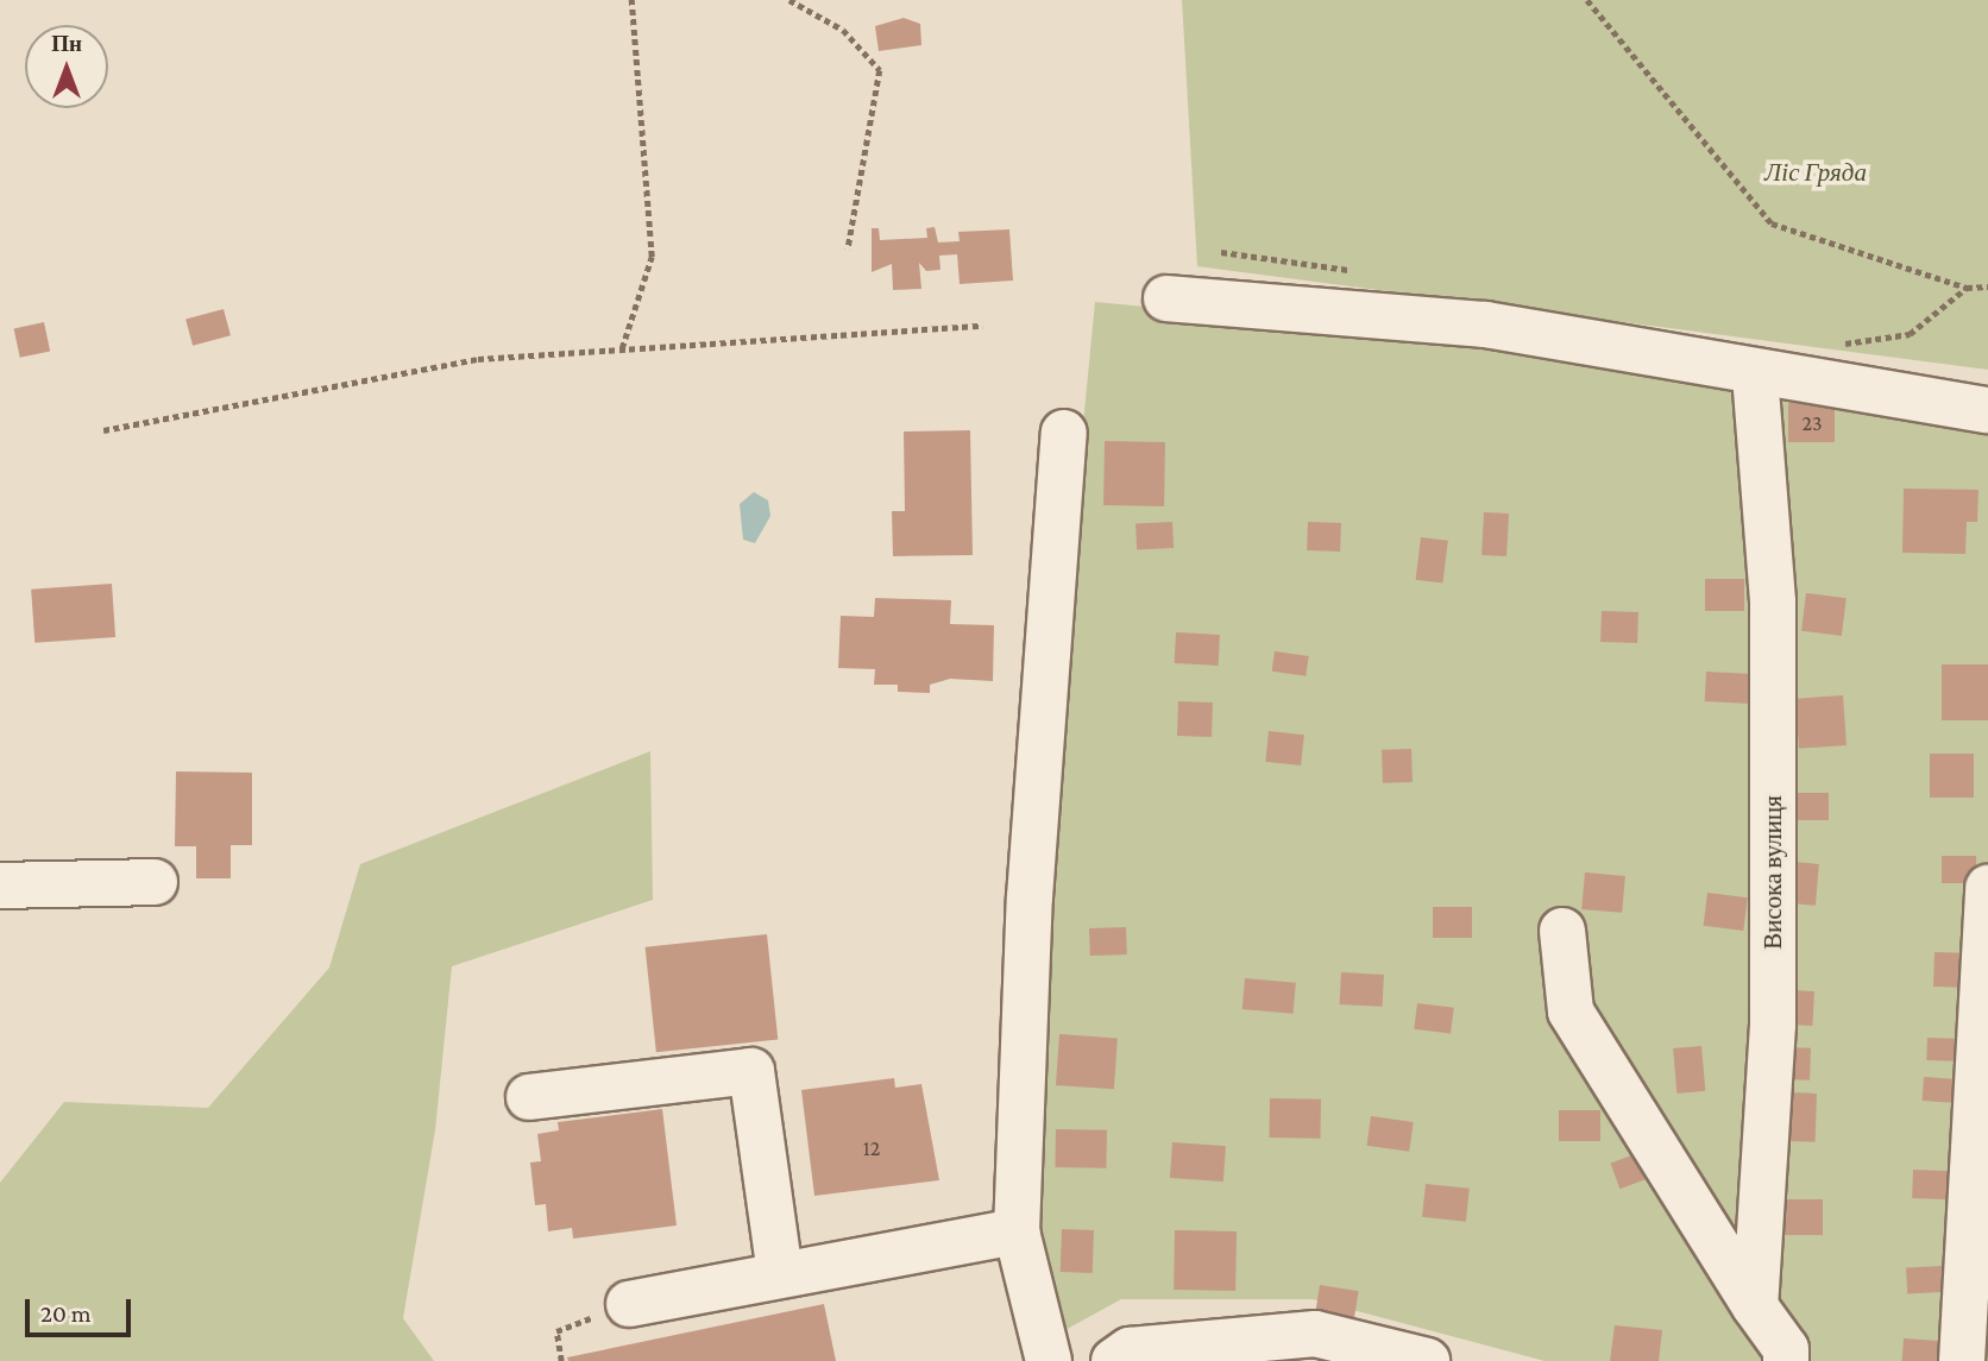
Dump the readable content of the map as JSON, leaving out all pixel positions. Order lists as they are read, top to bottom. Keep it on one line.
{"streets":{"street":["Висока вулиця"]},"parks":["Ліс Гряда"],"house_numbers":["23","12"],"scale_bar":"20 m","north":"top"}
